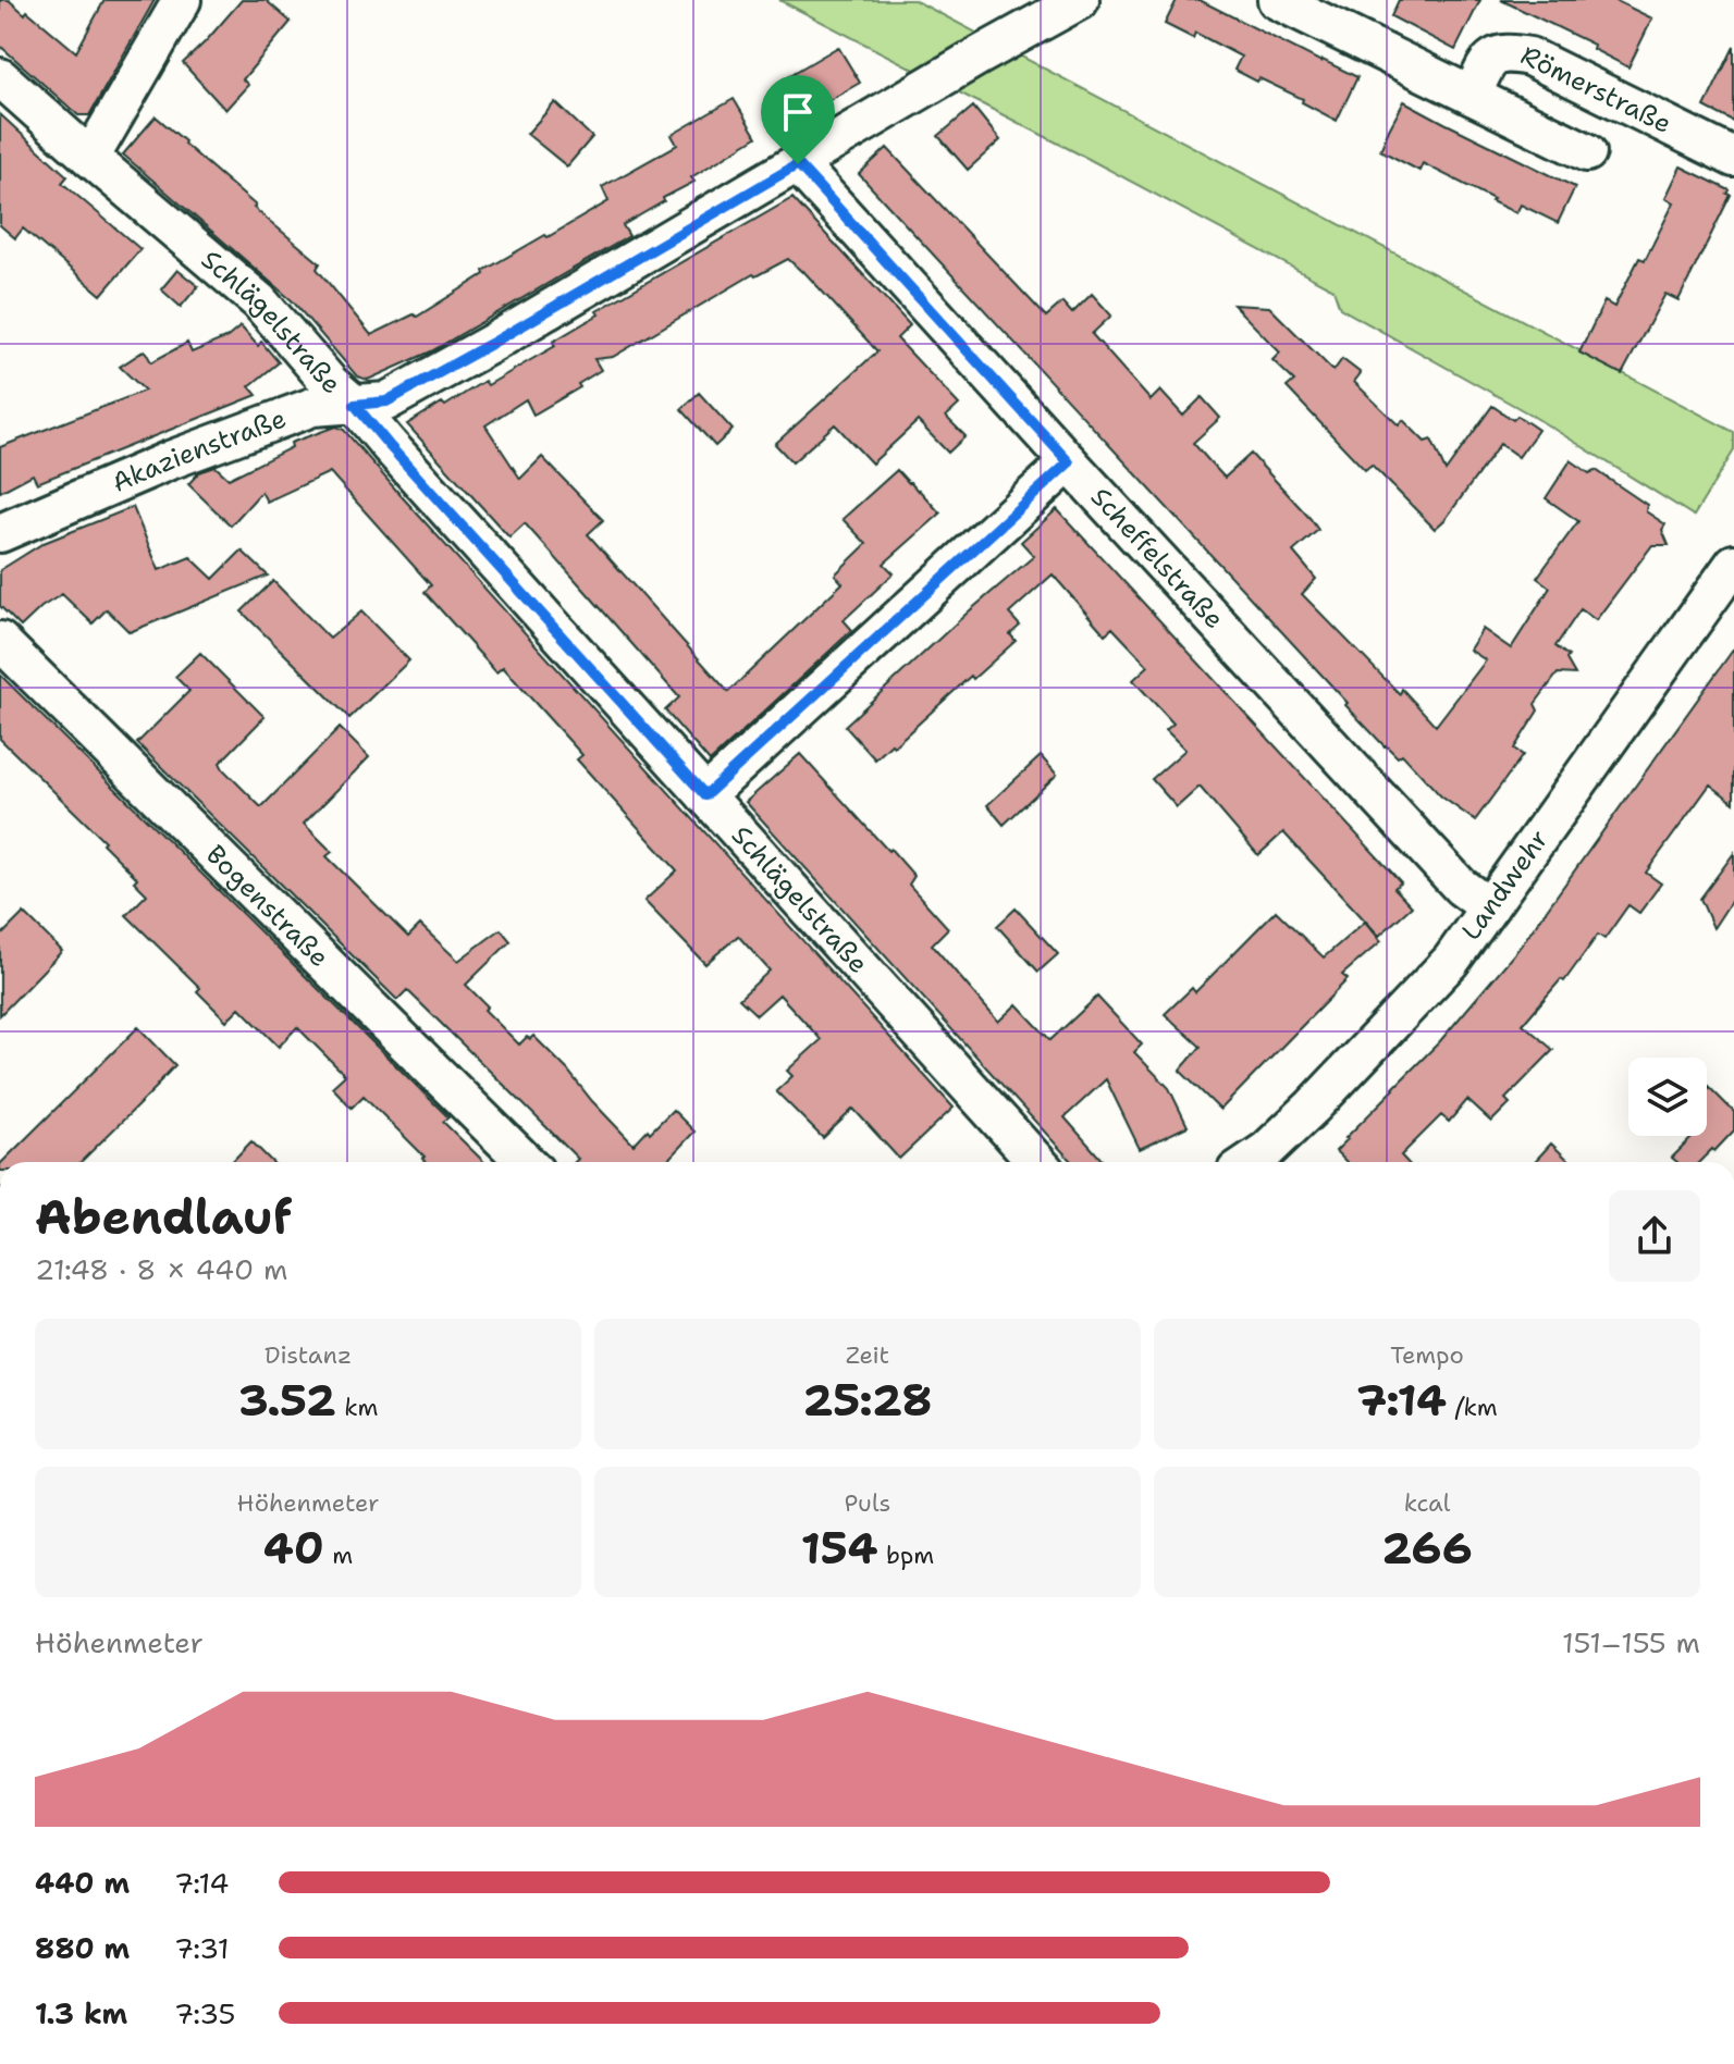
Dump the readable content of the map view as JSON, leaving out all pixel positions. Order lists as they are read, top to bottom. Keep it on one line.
{"streets":{"street":["Römerstraße","Schlägelstraße","Akazienstraße","Scheffelstraße","Landwehr","Bogenstraße"]},"crossings":[["Schlägelstraße","Akazienstraße"],["Akazienstraße","Scheffelstraße"],["Scheffelstraße","Landwehr"]],"page":{"heading":["Abendlauf","21:48 · 8 × 440 m"],"stats":[["Distanz","3.52 km"],["Zeit","25:28"],["Tempo","7:14 /km"],["Höhenmeter","40 m"],["Puls","154 bpm"],["kcal","266"]],"chart":["Höhenmeter","151–155 m"],"list":[{"name":"440 m","note":"7:14"},{"name":"880 m","note":"7:31"},{"name":"1.3 km","note":"7:35"}]}}
